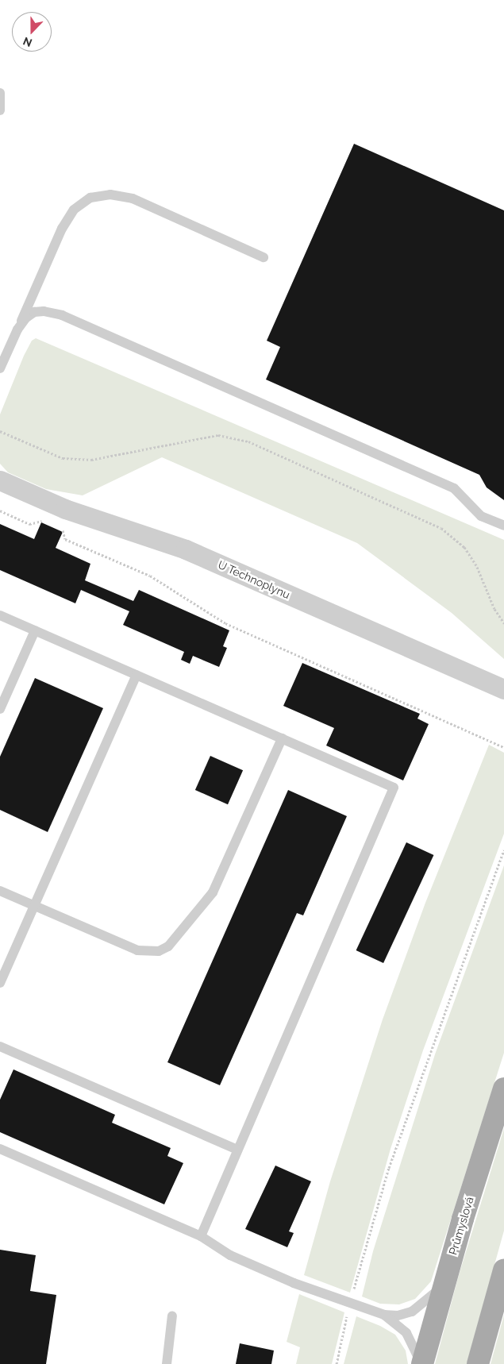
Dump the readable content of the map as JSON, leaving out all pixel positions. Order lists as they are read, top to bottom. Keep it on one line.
{"streets":{"main road":["Průmyslová"],"street":["U Technoplynu"]},"north":"bottom"}
